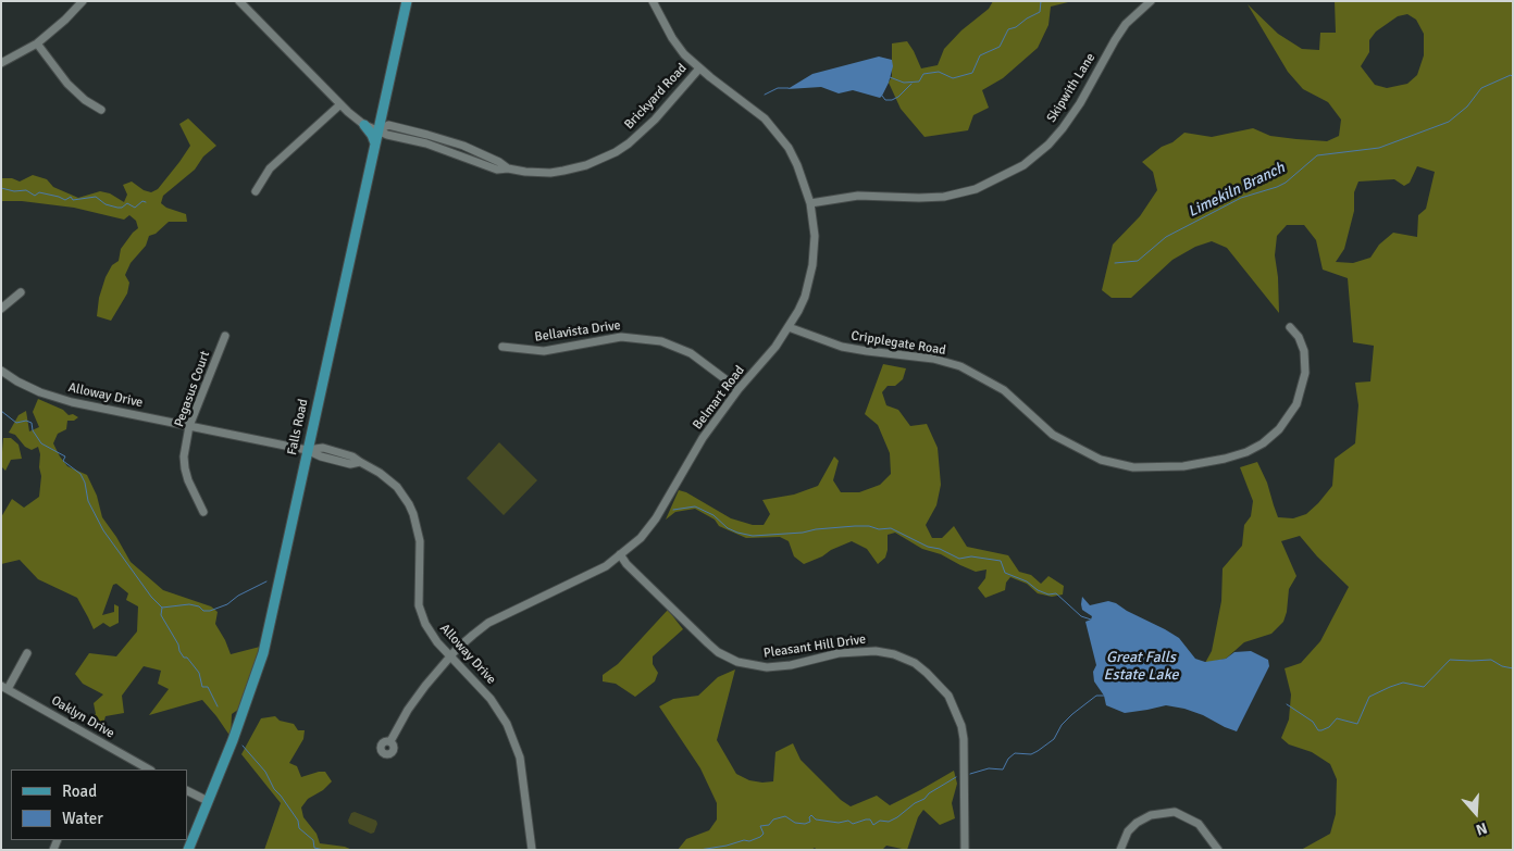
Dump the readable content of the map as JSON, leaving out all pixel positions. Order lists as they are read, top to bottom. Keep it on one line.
{"streets":{"main road":["Falls Road"],"street":["Skipwith Lane","Brickyard Road","Bellavista Drive","Cripplegate Road","Pegasus Court","Alloway Drive","Belmart Road","Pleasant Hill Drive","Oaklyn Drive"]},"crossings":[["Skipwith Lane","Belmart Road"],["Brickyard Road","Belmart Road"],["Brickyard Road","Falls Road"],["Bellavista Drive","Belmart Road"],["Cripplegate Road","Belmart Road"],["Pegasus Court","Alloway Drive"],["Alloway Drive","Belmart Road"],["Alloway Drive","Falls Road"],["Belmart Road","Pleasant Hill Drive"]],"water":["Limekiln Branch","Great Falls Estate Lake"],"legend":["Road","Water"],"north":"bottom"}
